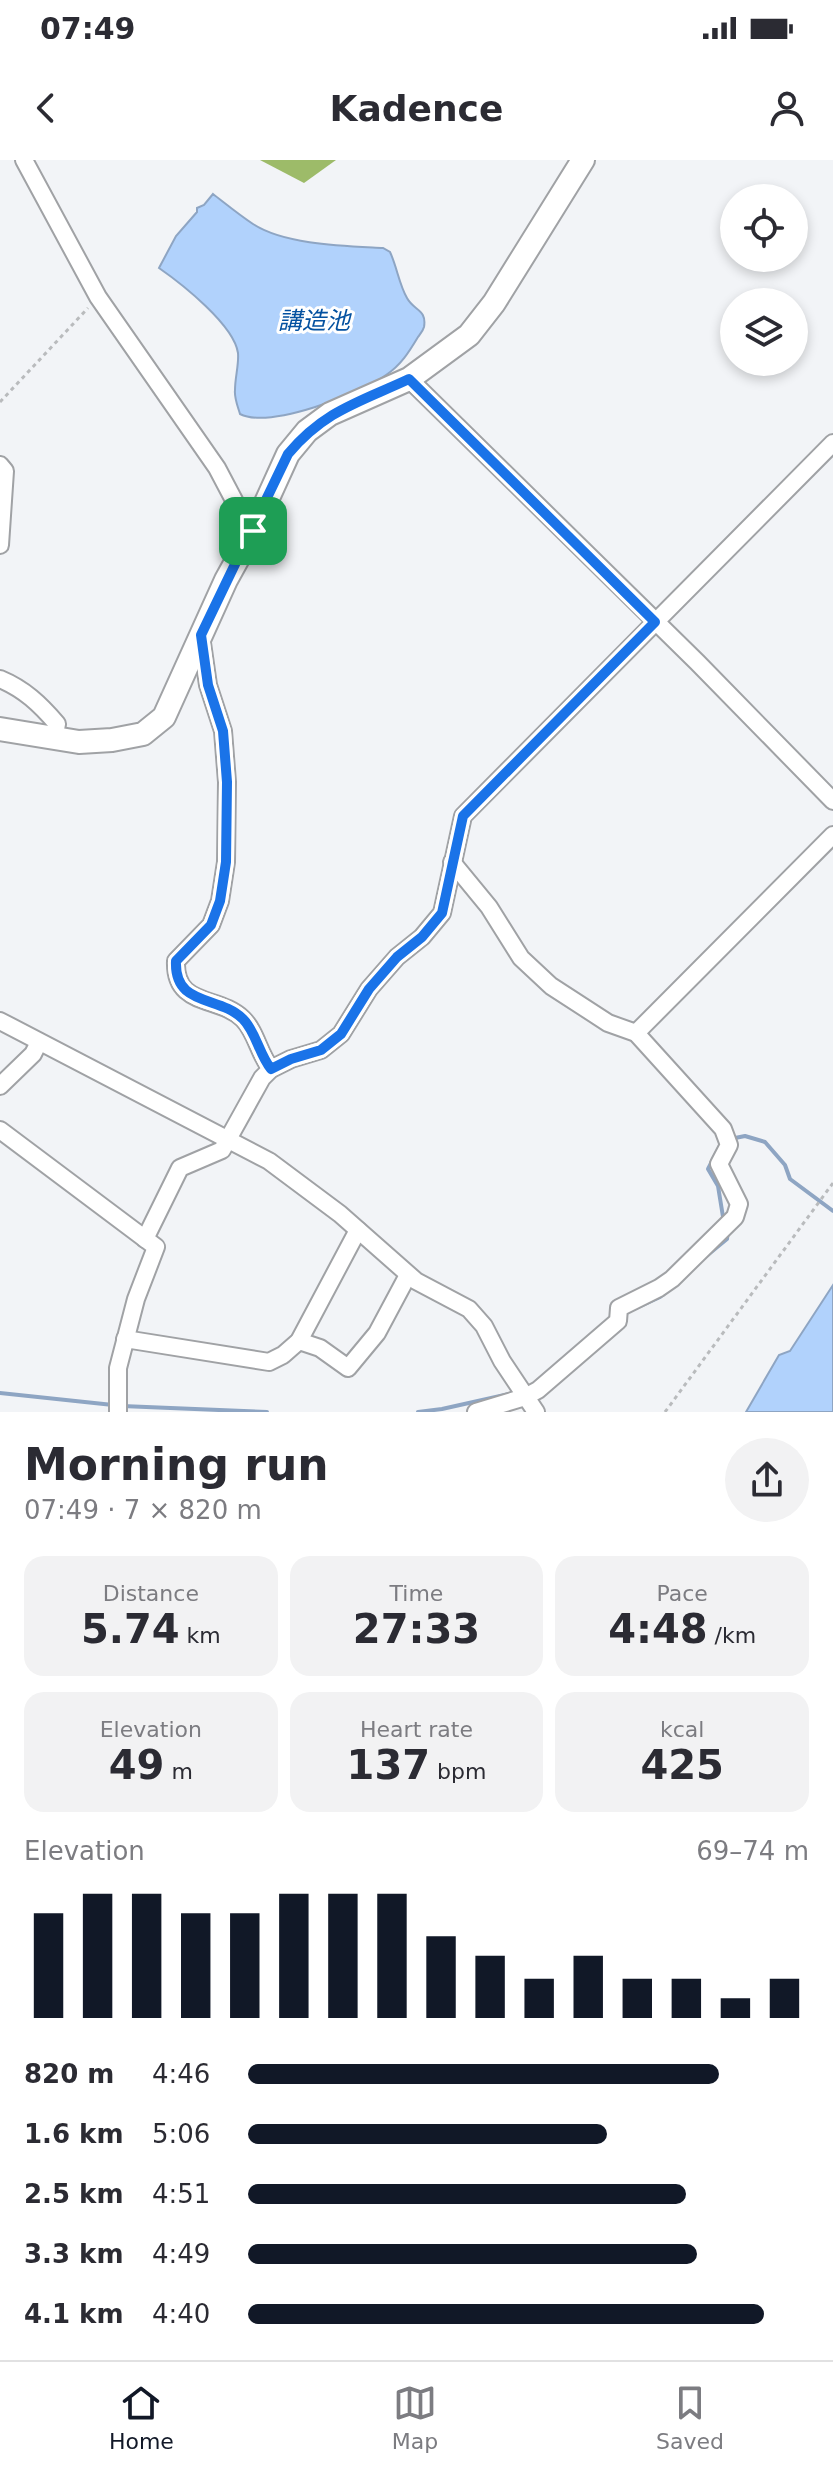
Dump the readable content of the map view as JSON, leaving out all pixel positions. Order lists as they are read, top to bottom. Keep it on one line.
{"water":["講造池"],"page":{"status":"07:49","header":"Kadence","heading":["Morning run","07:49 · 7 × 820 m"],"stats":[["Distance","5.74 km"],["Time","27:33"],["Pace","4:48 /km"],["Elevation","49 m"],["Heart rate","137 bpm"],["kcal","425"]],"chart":["Elevation","69–74 m"],"list":[{"name":"820 m","note":"4:46"},{"name":"1.6 km","note":"5:06"},{"name":"2.5 km","note":"4:51"},{"name":"3.3 km","note":"4:49"},{"name":"4.1 km","note":"4:40"}],"tabs":["Home","Map","Saved"]}}
